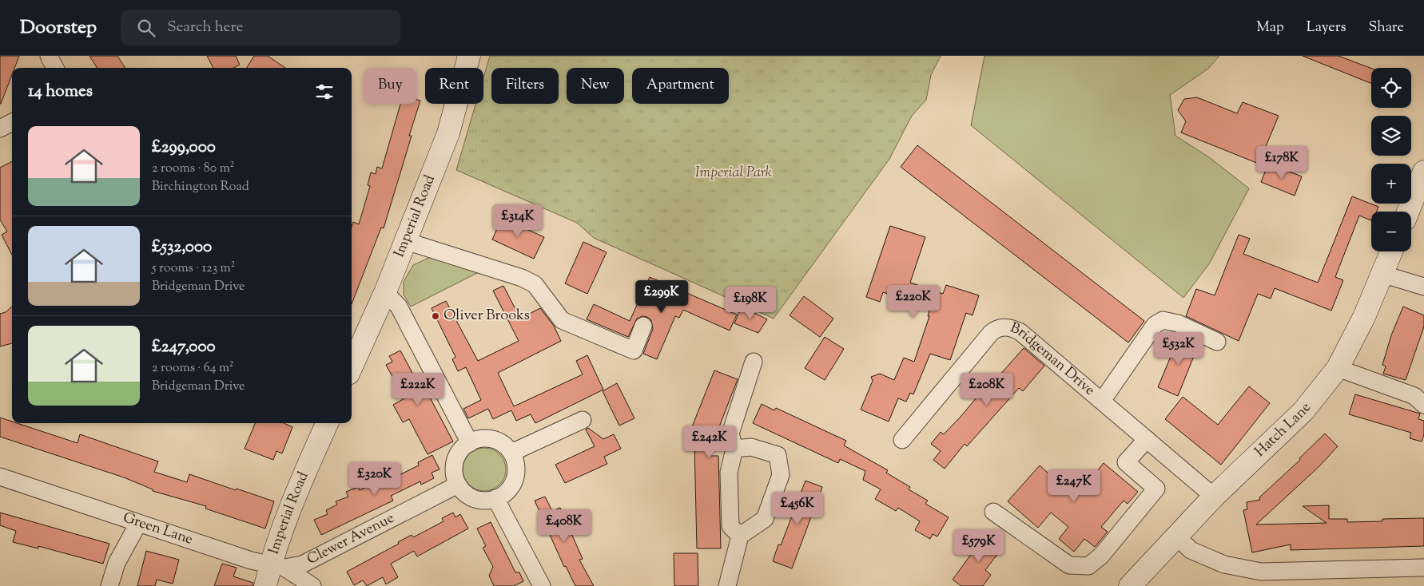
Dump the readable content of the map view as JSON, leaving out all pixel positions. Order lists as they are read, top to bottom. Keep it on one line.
{"streets":{"street":["Imperial Road","Bridgeman Drive","Hatch Lane","Green Lane","Clewer Avenue"]},"crossings":[["Imperial Road","Green Lane"],["Imperial Road","Clewer Avenue"],["Bridgeman Drive","Hatch Lane"],["Green Lane","Clewer Avenue"]],"parks":["Imperial Park"],"places":["Oliver Brooks"],"page":{"header":"Doorstep","search":"Search here","nav":["Map","Layers","Share"],"map_buttons":["+","−"],"chip":["Buy","Rent","Filters","New","Apartment"],"heading":"14 homes","list":[{"name":"£299,000","note":"2 rooms · 80 m² · Birchington Road"},{"name":"£532,000","note":"5 rooms · 123 m² · Bridgeman Drive"},{"name":"£247,000","note":"2 rooms · 64 m² · Bridgeman Drive"}],"price":["£178K","£314K","£299K","£220K","£198K","£532K","£222K","£208K","£242K","£320K","£247K","£456K","£408K","£579K"]}}
